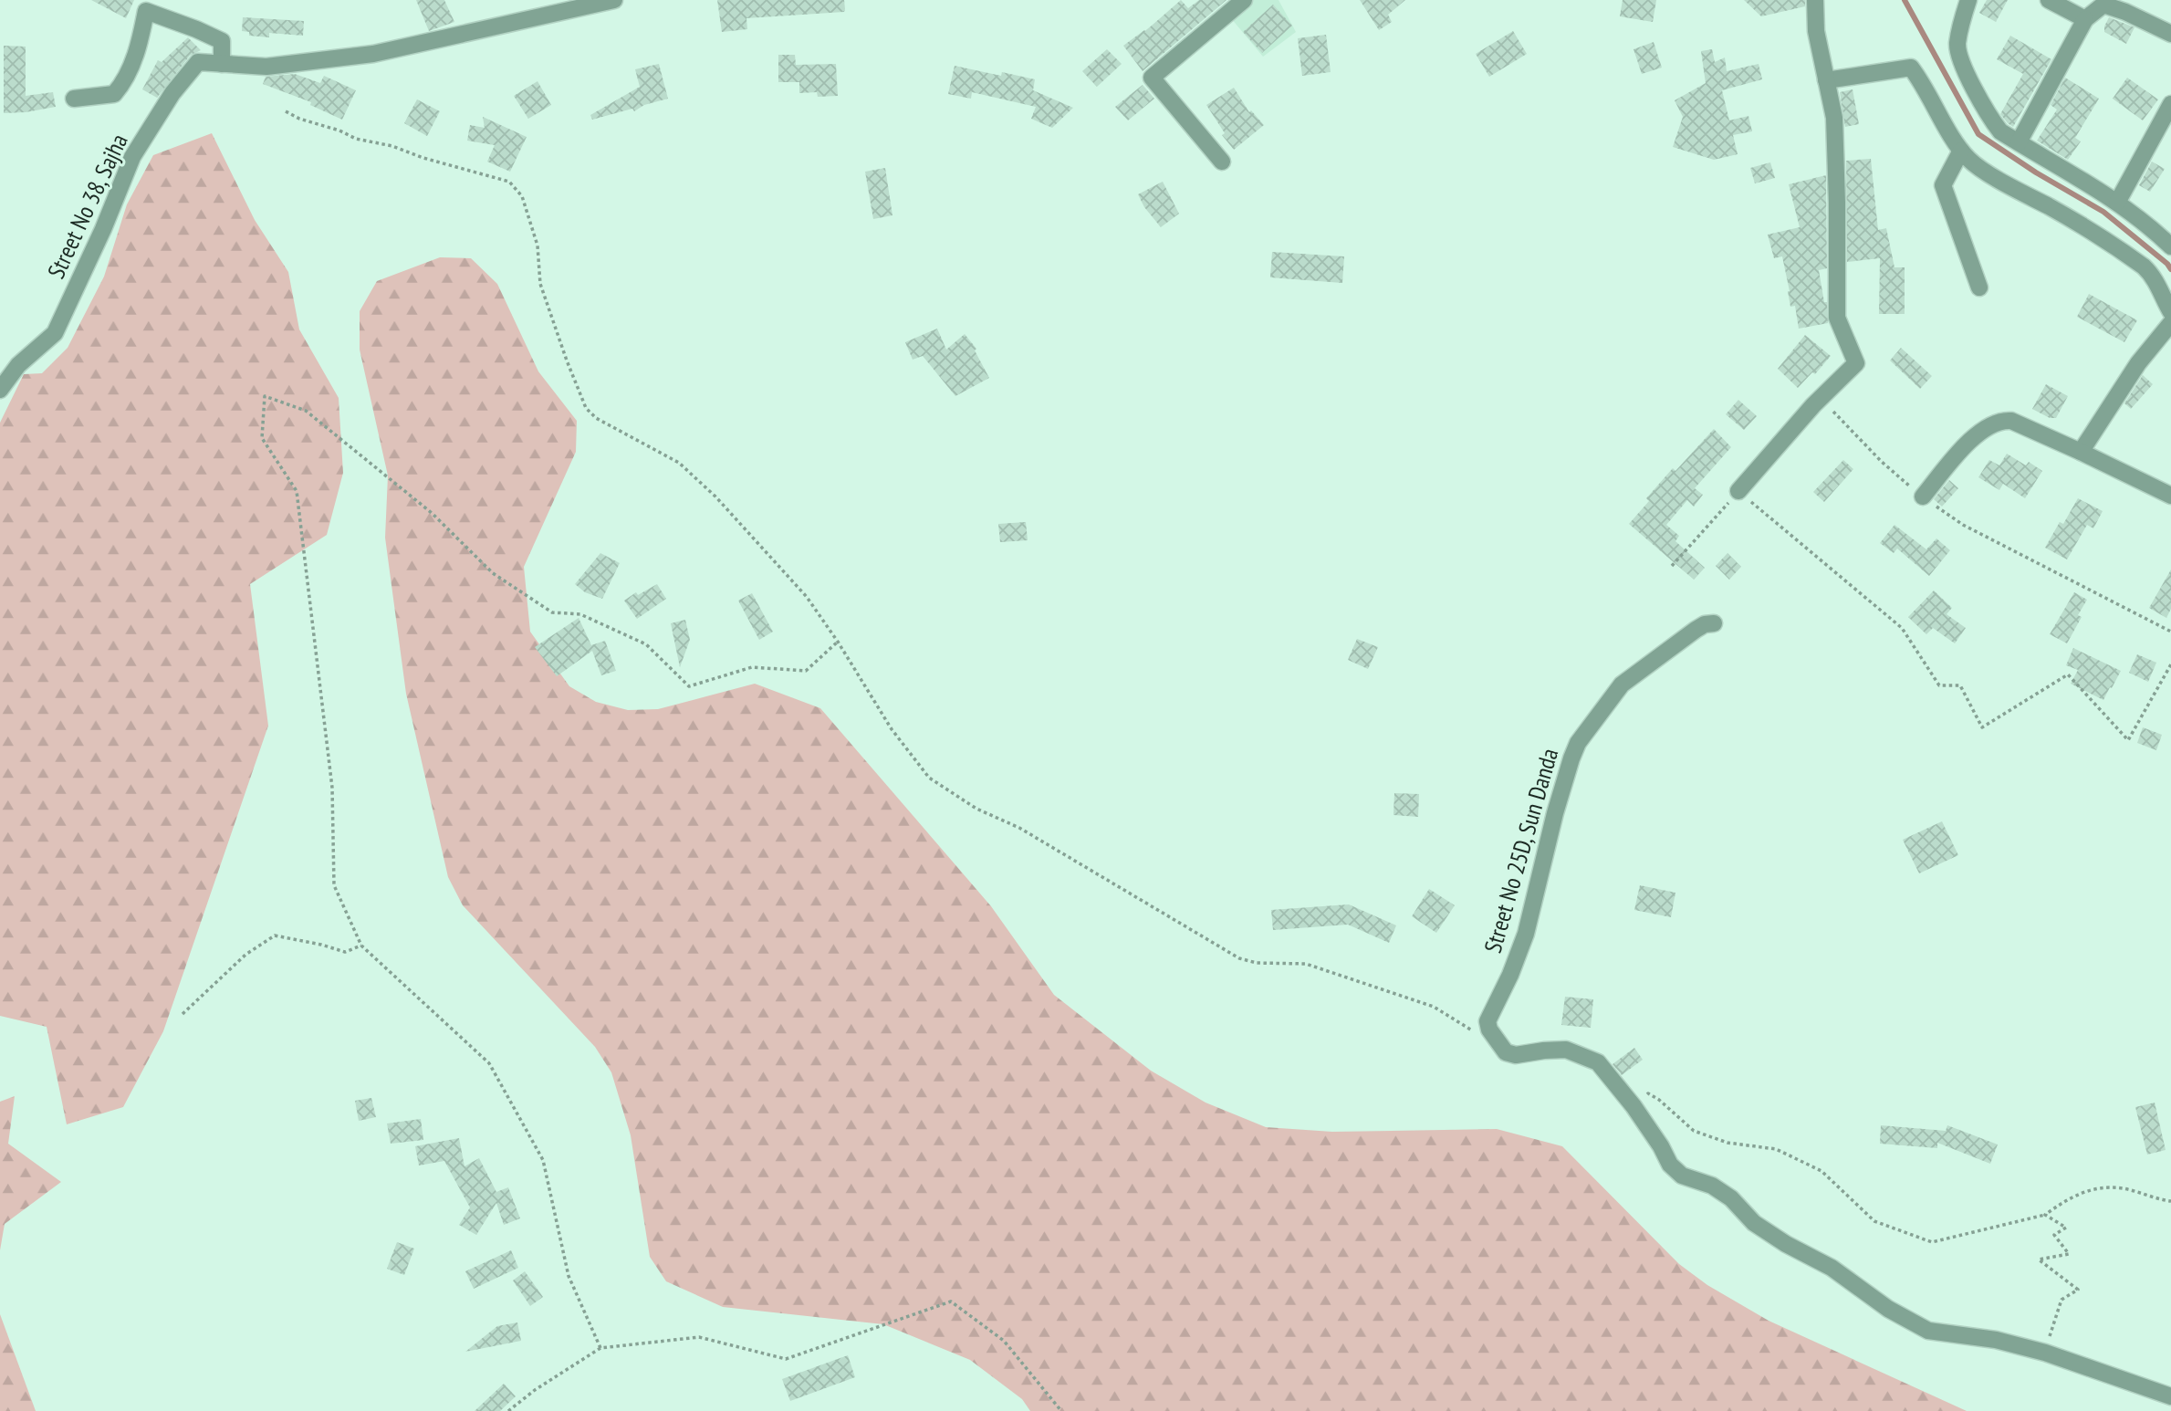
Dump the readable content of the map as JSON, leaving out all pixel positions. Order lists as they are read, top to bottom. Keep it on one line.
{"streets":{"street":["Street No 38, Sajha","Street No 25D, Sun Danda"]}}
